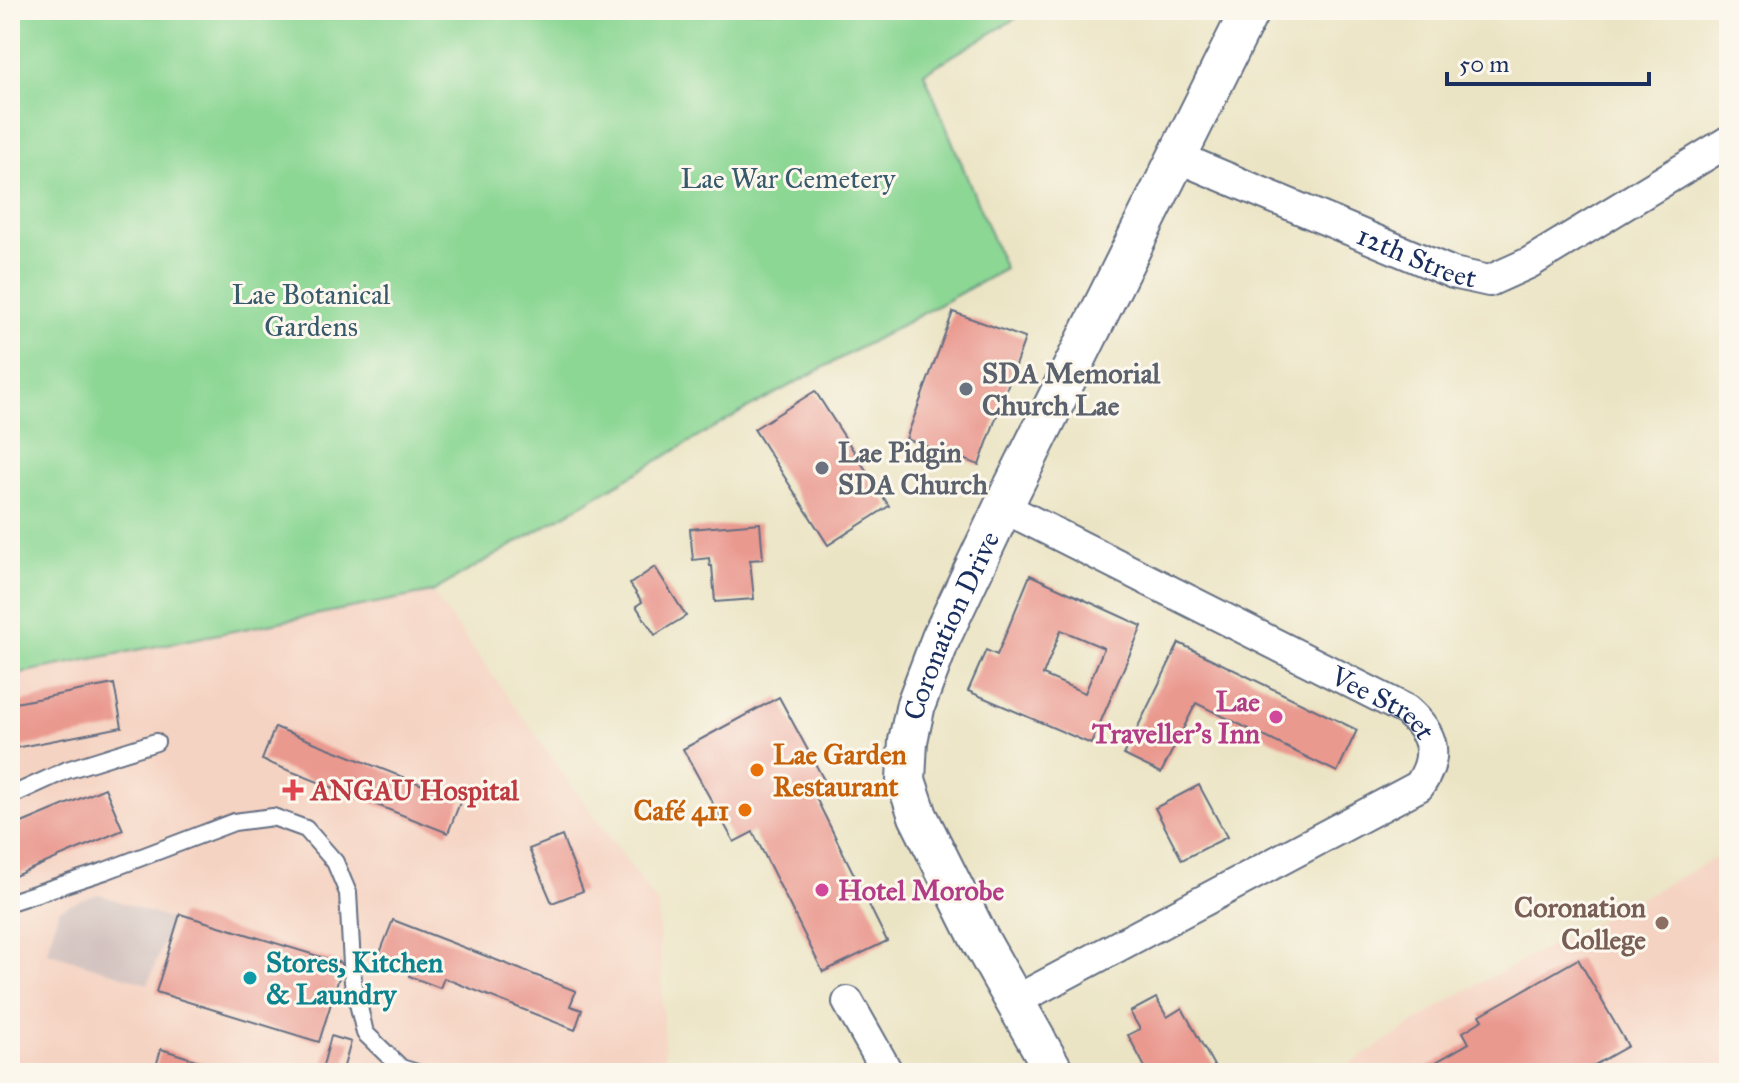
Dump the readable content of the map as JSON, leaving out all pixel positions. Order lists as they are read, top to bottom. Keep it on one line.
{"streets":{"street":["12th Street","Coronation Drive","Vee Street"]},"crossings":[["12th Street","Coronation Drive"],["Coronation Drive","Vee Street"]],"parks":["Lae War Cemetery","Lae Botanical Gardens"],"places":{"other":["SDA Memorial Church Lae","Lae Pidgin SDA Church","Lae Traveller's Inn","Lae Garden Restaurant","Café 411","Hotel Morobe","Coronation College","Stores, Kitchen & Laundry"],"health":["ANGAU Hospital"]},"scale_bar":"50 m"}
